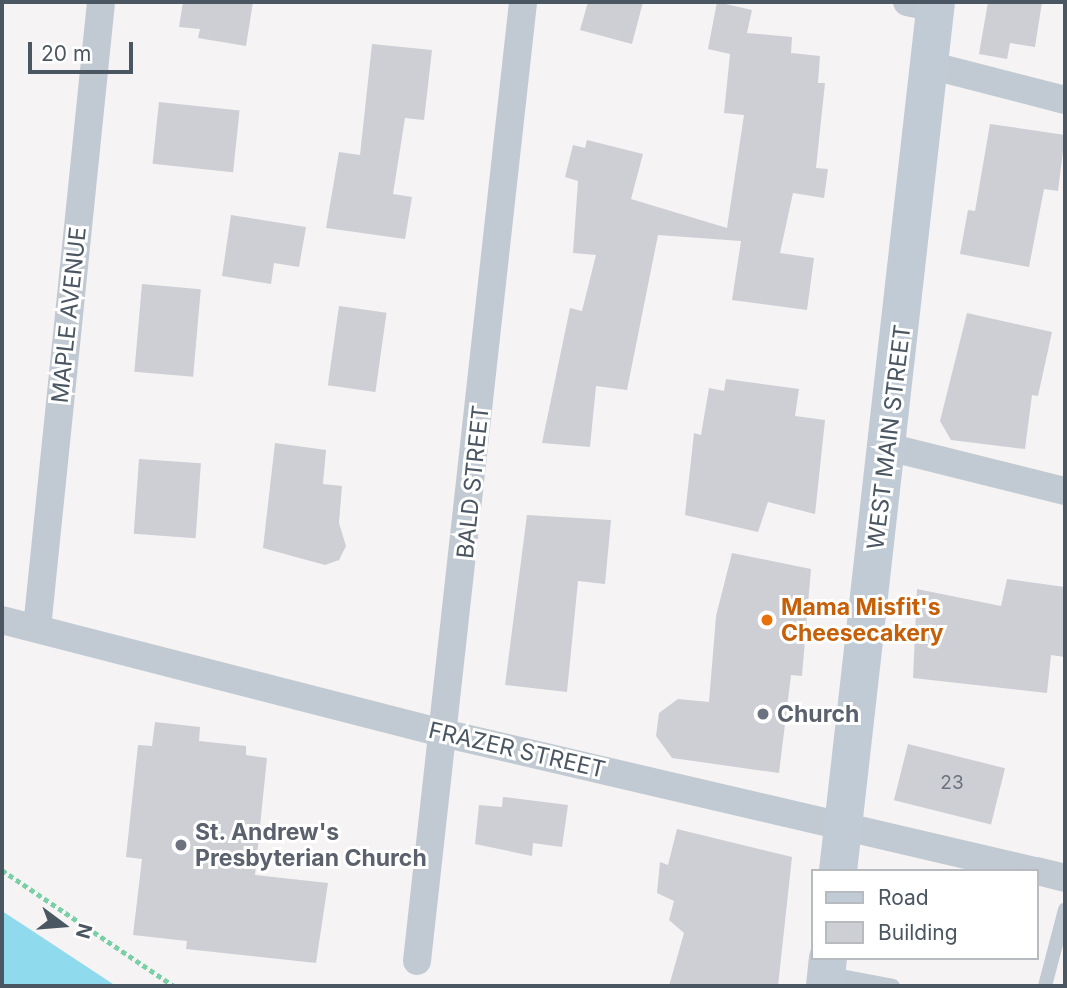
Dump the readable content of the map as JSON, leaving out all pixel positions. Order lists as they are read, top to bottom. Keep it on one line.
{"streets":{"main road":["WEST MAIN STREET"],"street":["MAPLE AVENUE","BALD STREET","FRAZER STREET"]},"crossings":[["MAPLE AVENUE","FRAZER STREET"],["WEST MAIN STREET","FRAZER STREET"],["BALD STREET","FRAZER STREET"]],"places":["Mama Misfit's Cheesecakery","Church","St. Andrew's Presbyterian Church"],"house_numbers":["23"],"legend":["Road","Building"],"scale_bar":"20 m","north":"right"}
